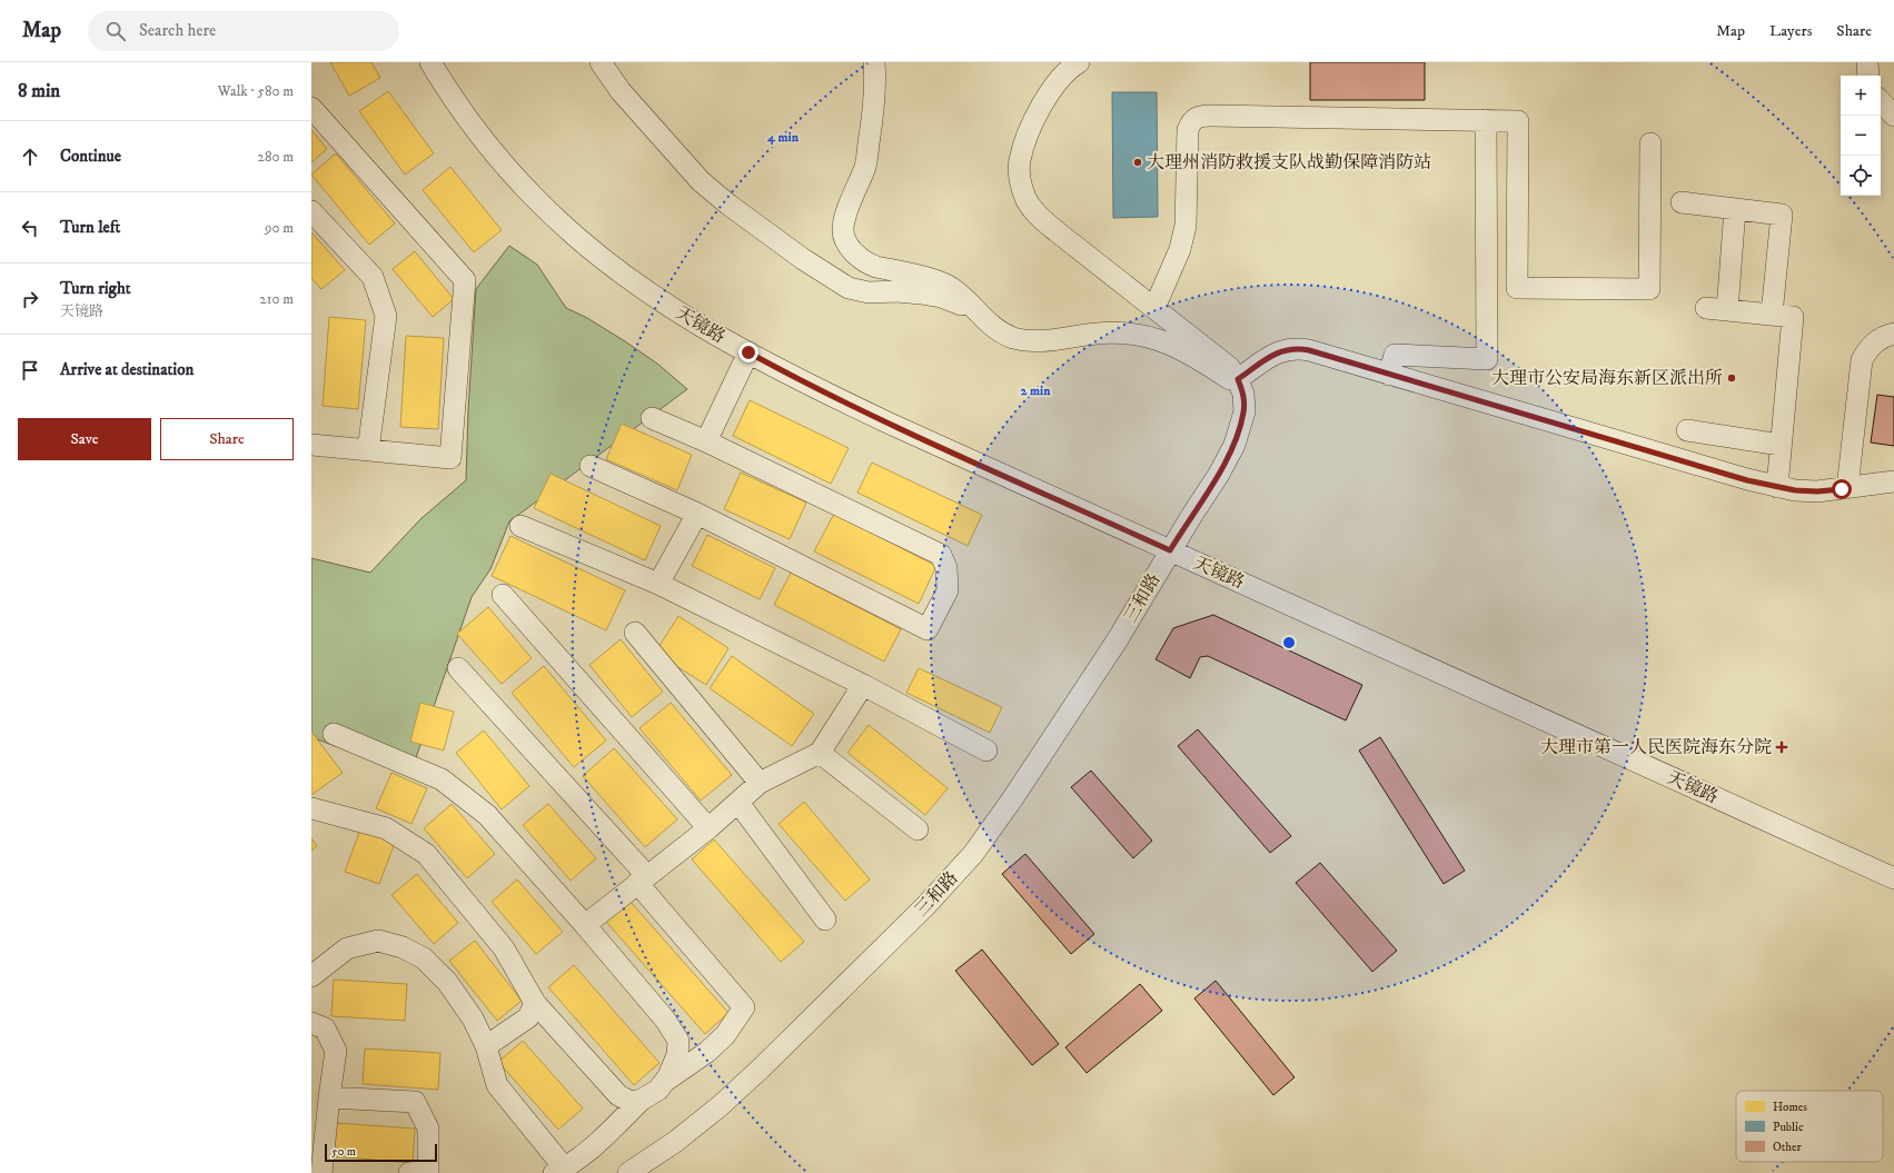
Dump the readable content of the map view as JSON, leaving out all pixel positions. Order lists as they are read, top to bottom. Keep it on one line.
{"streets":{"street":["天镜路","三和路"]},"crossings":[["天镜路","三和路"]],"places":{"other":["大理州消防救援支队战勤保障消防站","大理市公安局海东新区派出所"],"health":["大理市第一人民医院海东分院"]},"legend":["Homes","Public","Other"],"scale_bar":"50 m","page":{"header":"Map","search":"Search here","nav":["Map","Layers","Share"],"heading":["8 min","Walk · 580 m"],"map_buttons":["+","−"],"list":[["Continue","280 m"],["Turn left","90 m"],["Turn right","天镜路","210 m"],"Arrive at destination"],"buttons":["Save","Share"],"scale":"50 m"},"rings":["4 min","2 min"]}
